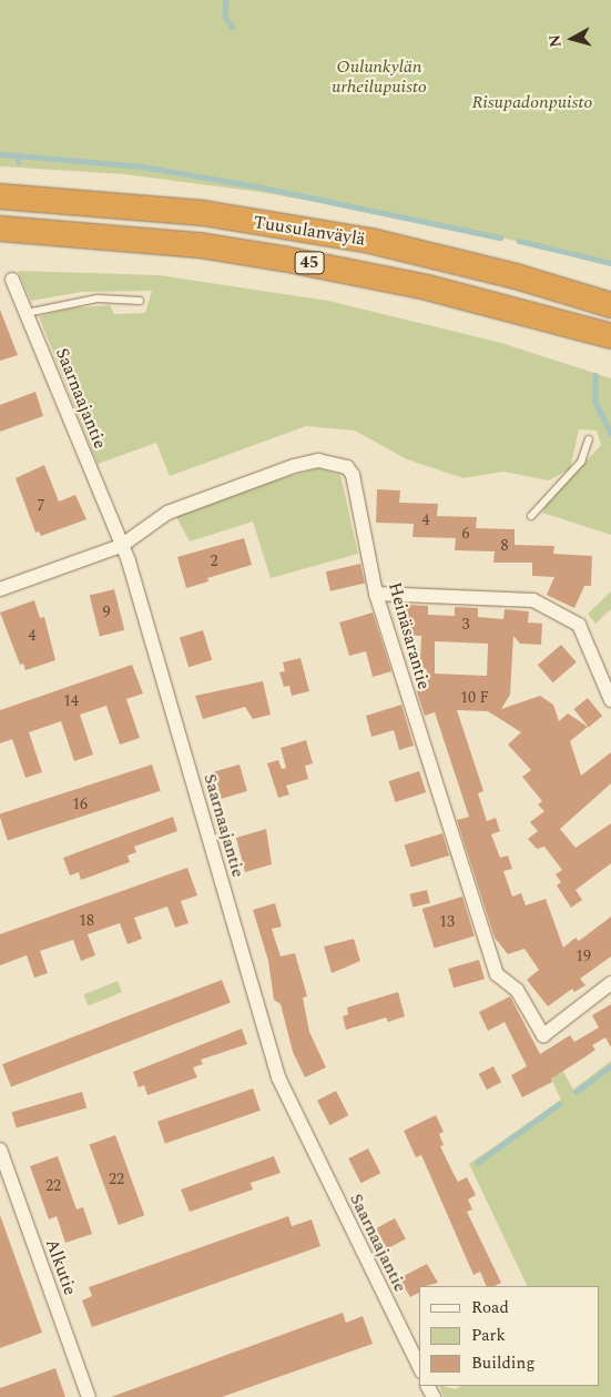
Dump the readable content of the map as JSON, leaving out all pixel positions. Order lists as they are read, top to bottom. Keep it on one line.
{"streets":{"highway":["Tuusulanväylä","45"],"street":["Saarnaajantie","Heinäsarantie","Alkutie"]},"crossings":[["Saarnaajantie","Heinäsarantie"]],"parks":["Oulunkylän urheilupuisto","Risupadonpuisto"],"house_numbers":["7","4","6","8","2","9","3","4","10 F","14","16","18","13","19","22","22"],"legend":["Road","Park","Building"],"north":"left"}
